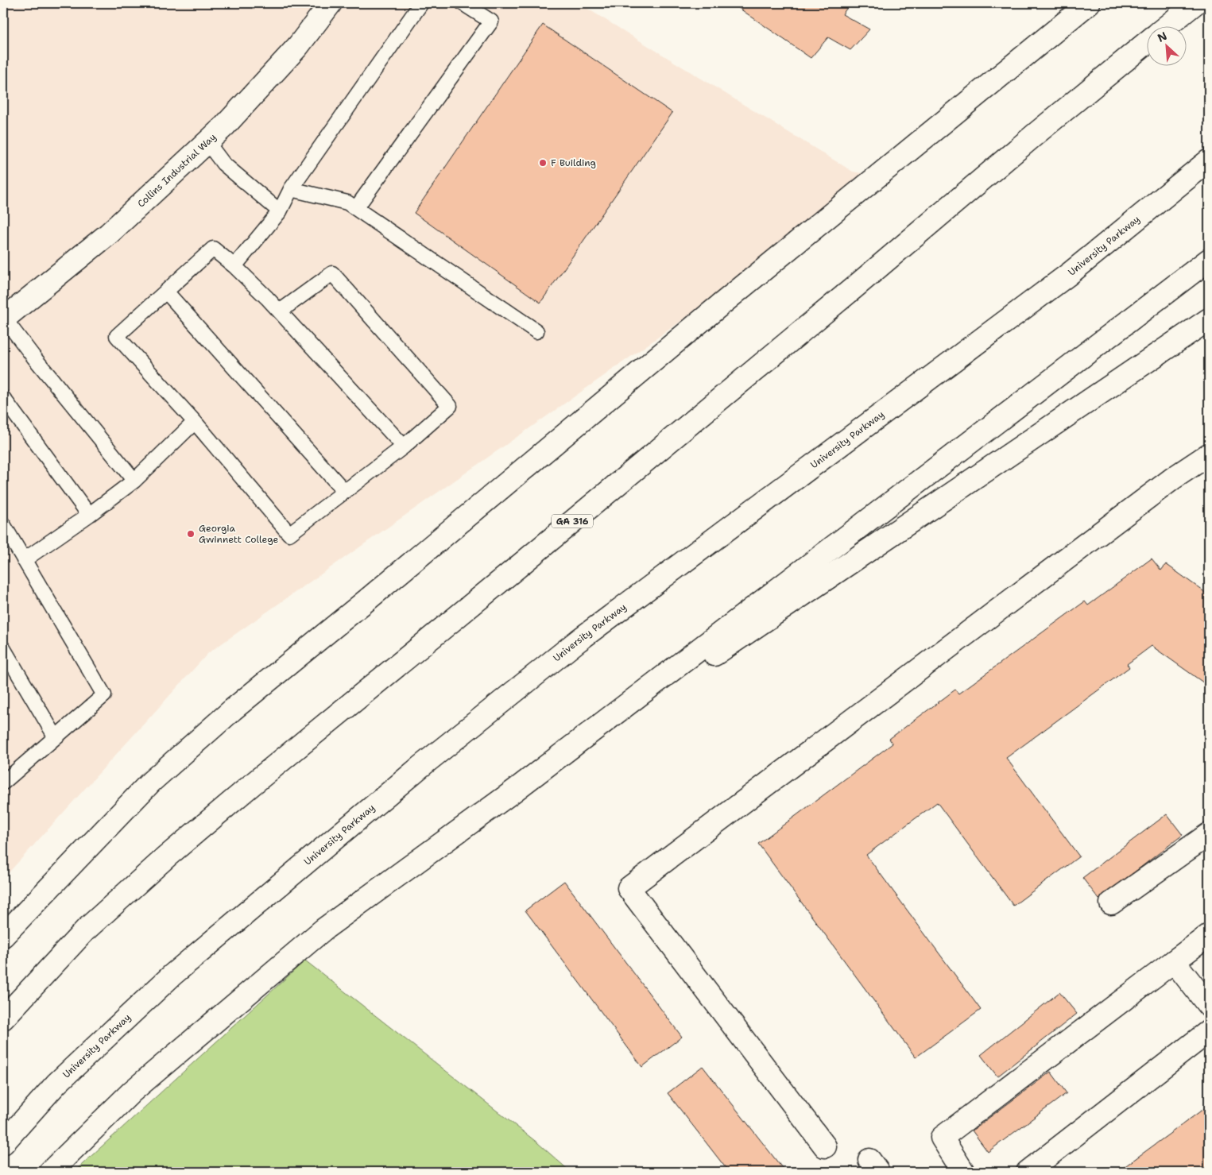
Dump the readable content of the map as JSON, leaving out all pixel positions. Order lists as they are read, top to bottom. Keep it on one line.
{"streets":{"main road":["Collins Industrial Way","University Parkway","GA 316"]},"places":["F Building","Georgia Gwinnett College"],"north":"top left"}
